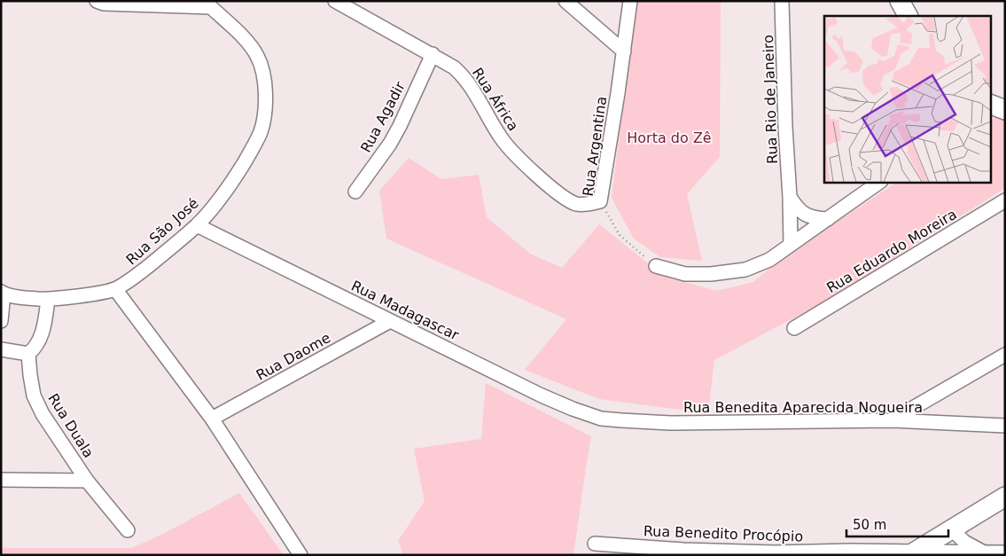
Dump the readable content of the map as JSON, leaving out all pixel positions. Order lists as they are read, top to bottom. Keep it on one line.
{"streets":{"street":["Rua África","Rua Rio de Janeiro","Rua Agadir","Rua Argentina","Rua São José","Rua Eduardo Moreira","Rua Madagascar","Rua Daome","Rua Benedita Aparecida Nogueira","Rua Duala","Rua Benedito Procópio"]},"crossings":[["Rua África","Rua Agadir"],["Rua África","Rua Argentina"],["Rua São José","Rua Madagascar"],["Rua Madagascar","Rua Daome"],["Rua Madagascar","Rua Benedita Aparecida Nogueira"]],"parks":["Horta do Zê"],"scale_bar":"50 m"}
